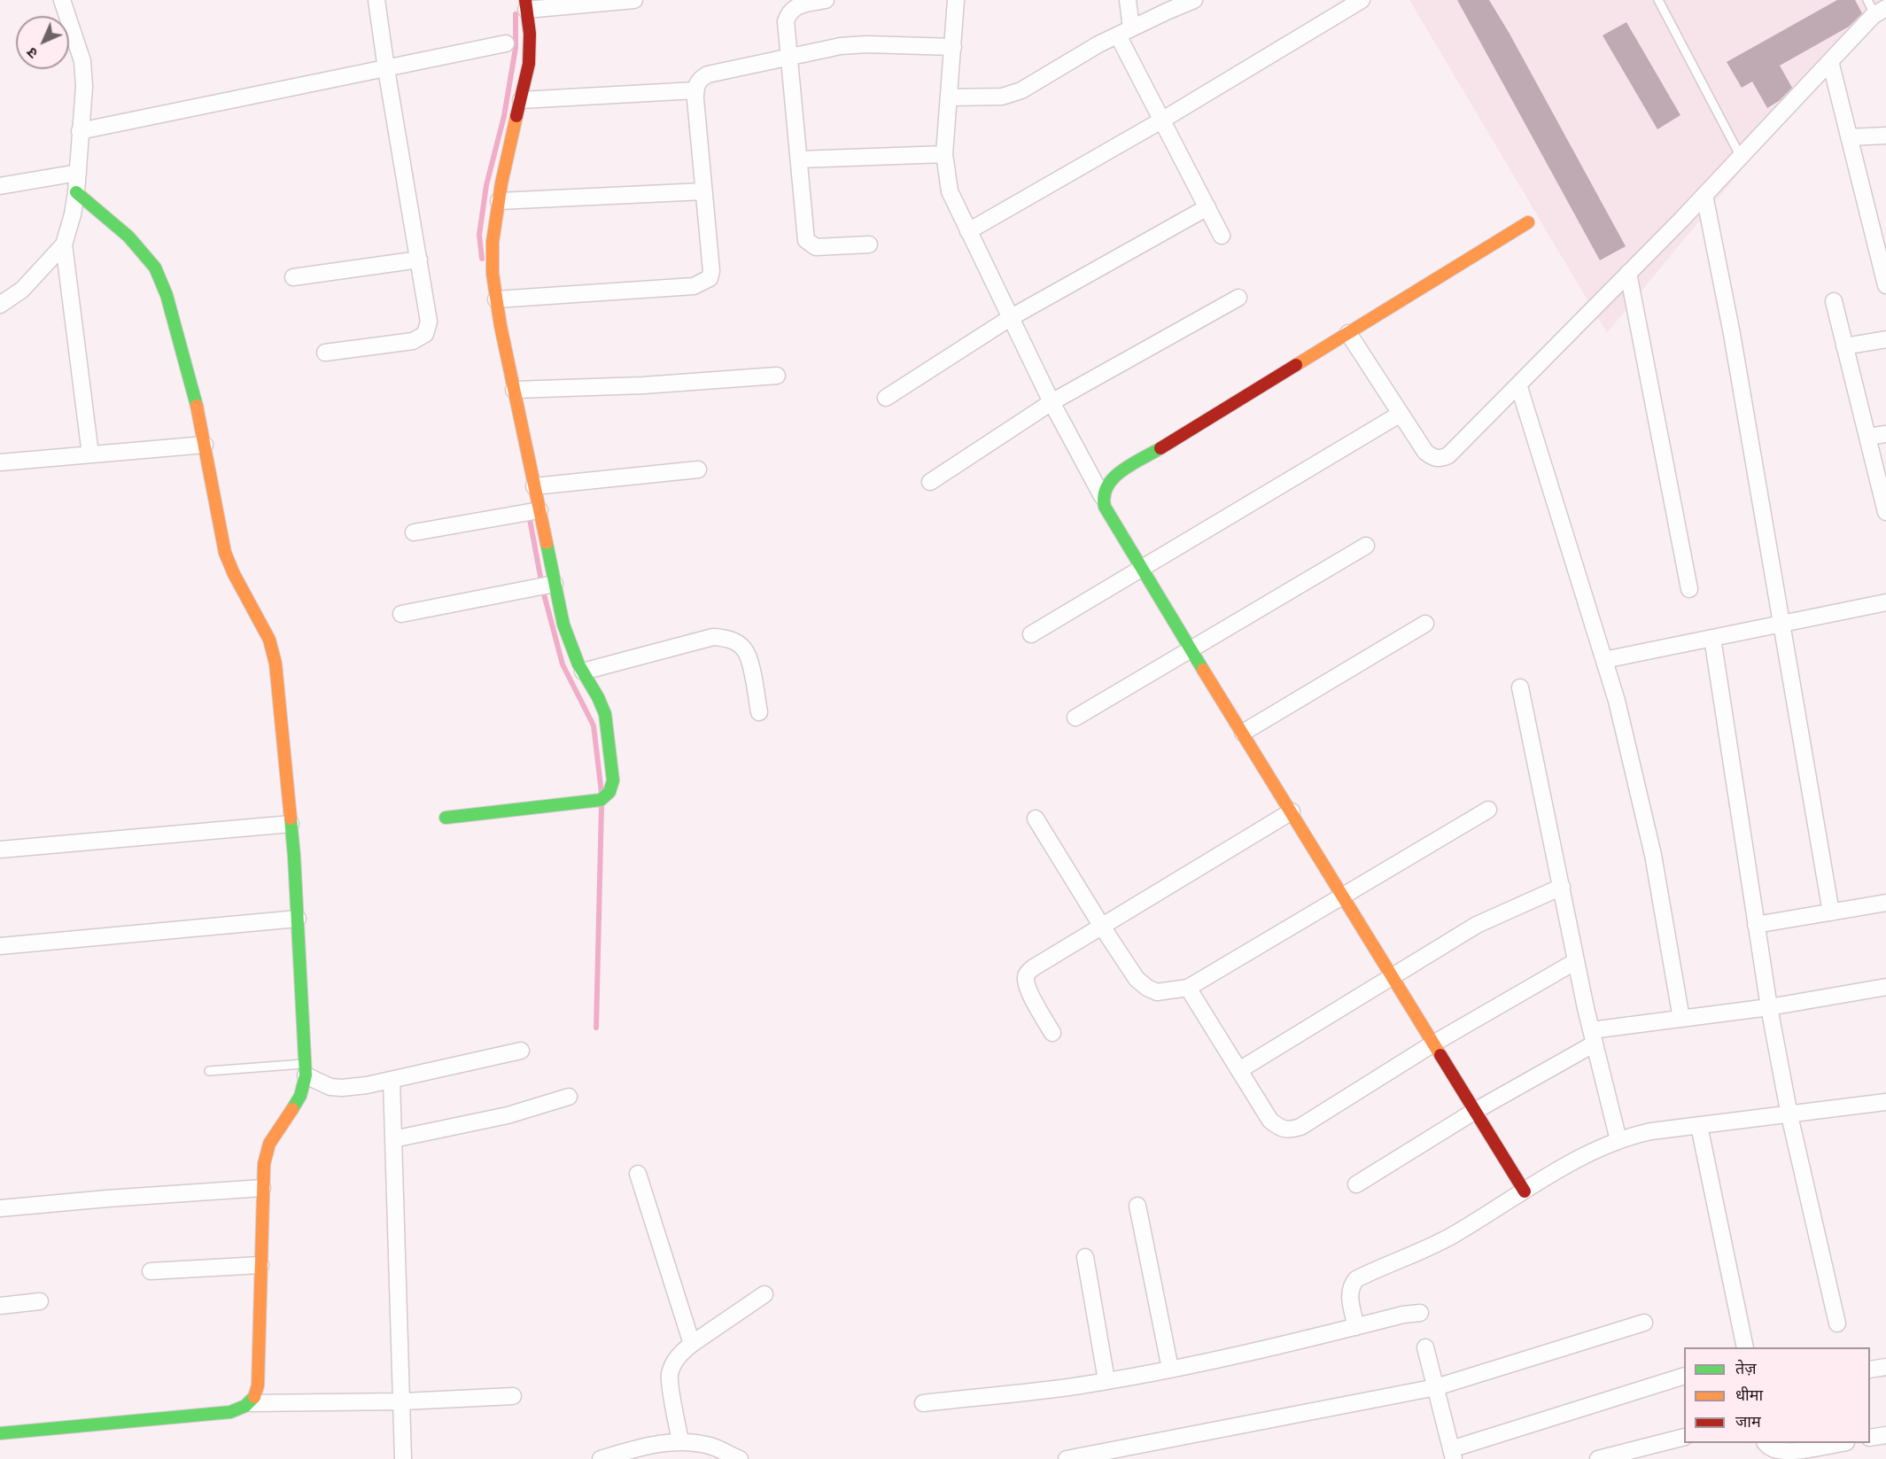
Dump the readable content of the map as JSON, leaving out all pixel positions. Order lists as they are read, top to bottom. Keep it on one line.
{"legend":["तेज़","धीमा","जाम"],"north":"bottom left"}
